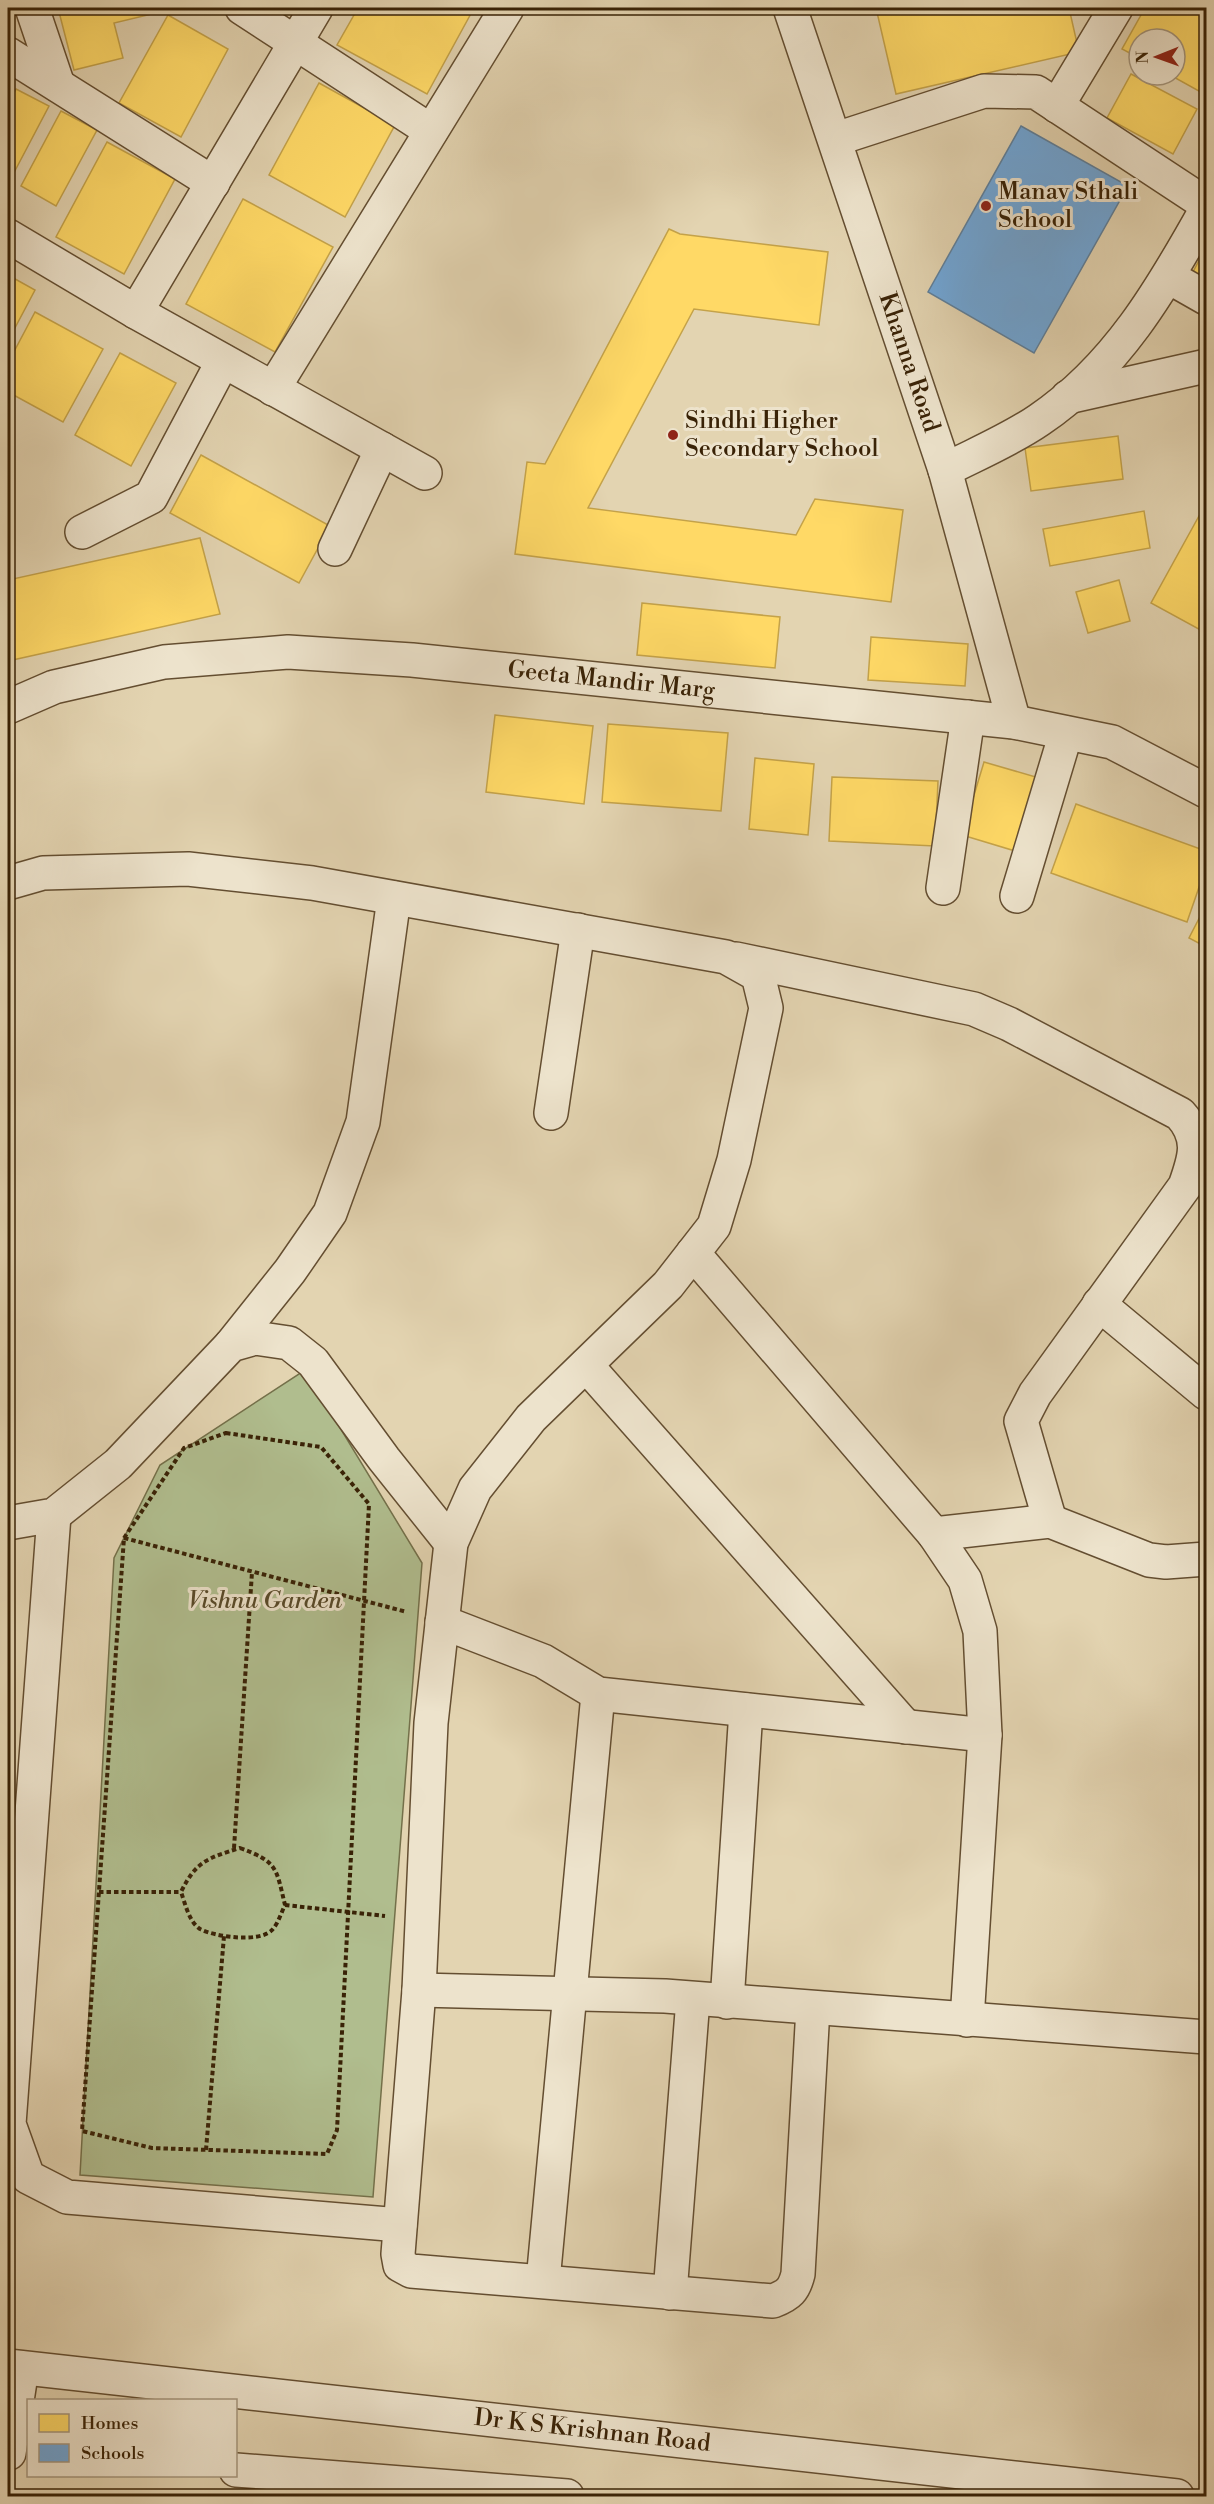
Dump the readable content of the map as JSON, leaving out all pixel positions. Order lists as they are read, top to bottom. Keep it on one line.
{"streets":{"street":["Khanna Road","Geeta Mandir Marg","Dr K S Krishnan Road"]},"crossings":[["Khanna Road","Geeta Mandir Marg"]],"parks":["Vishnu Garden"],"places":["Manav Sthali School","Sindhi Higher Secondary School"],"legend":["Homes","Schools"],"north":"left"}
